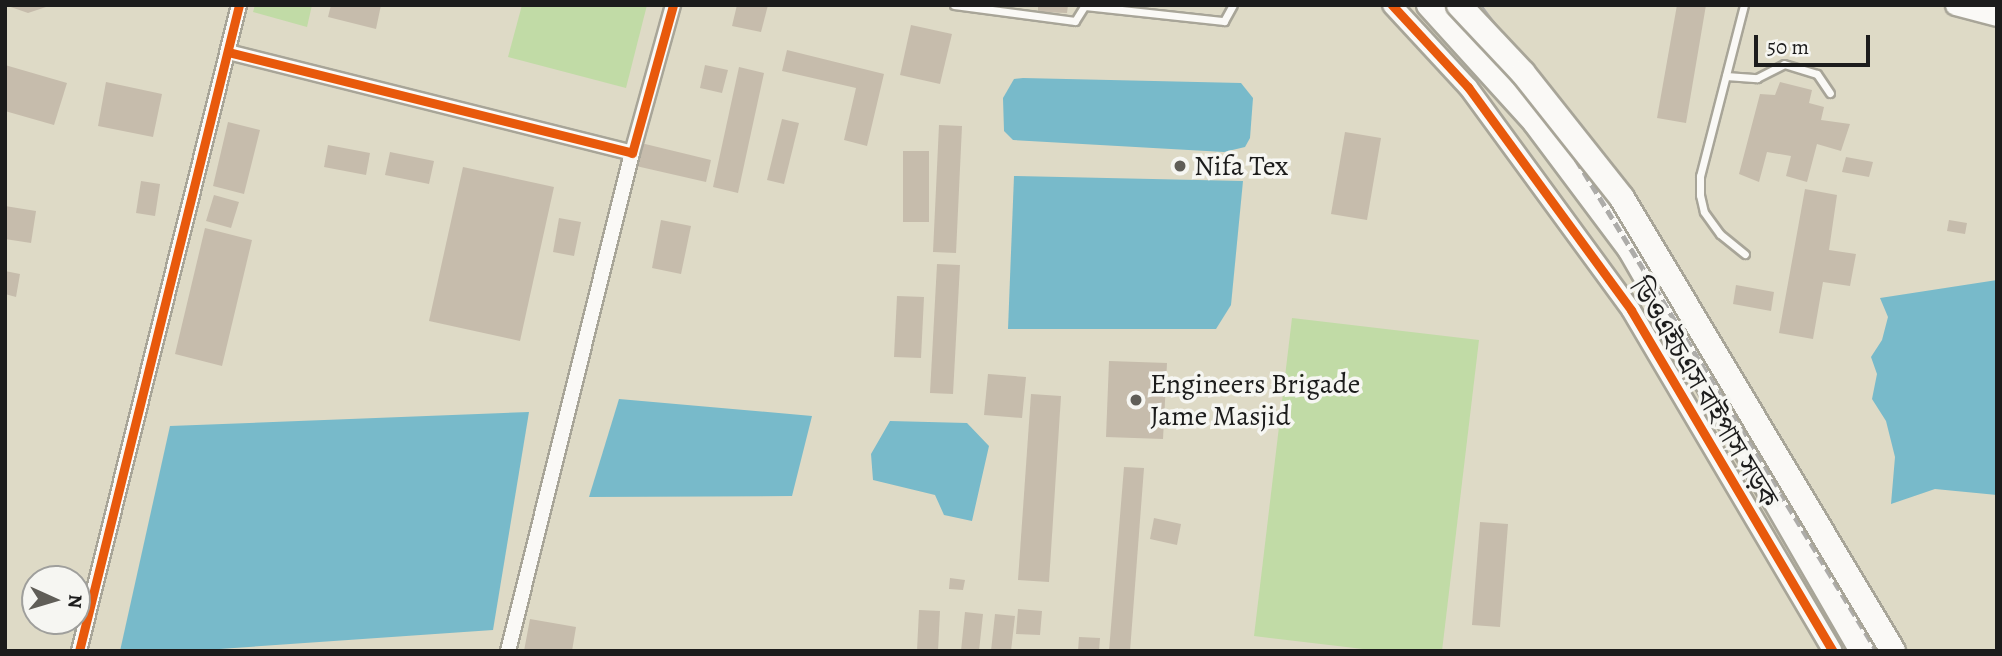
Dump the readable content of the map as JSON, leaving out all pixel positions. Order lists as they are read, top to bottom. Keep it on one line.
{"streets":{"street":["ডিওএইচএস বাইপাস সড়ক"]},"places":["Nifa Tex","Engineers Brigade Jame Masjid"],"scale_bar":"50 m","north":"right"}
